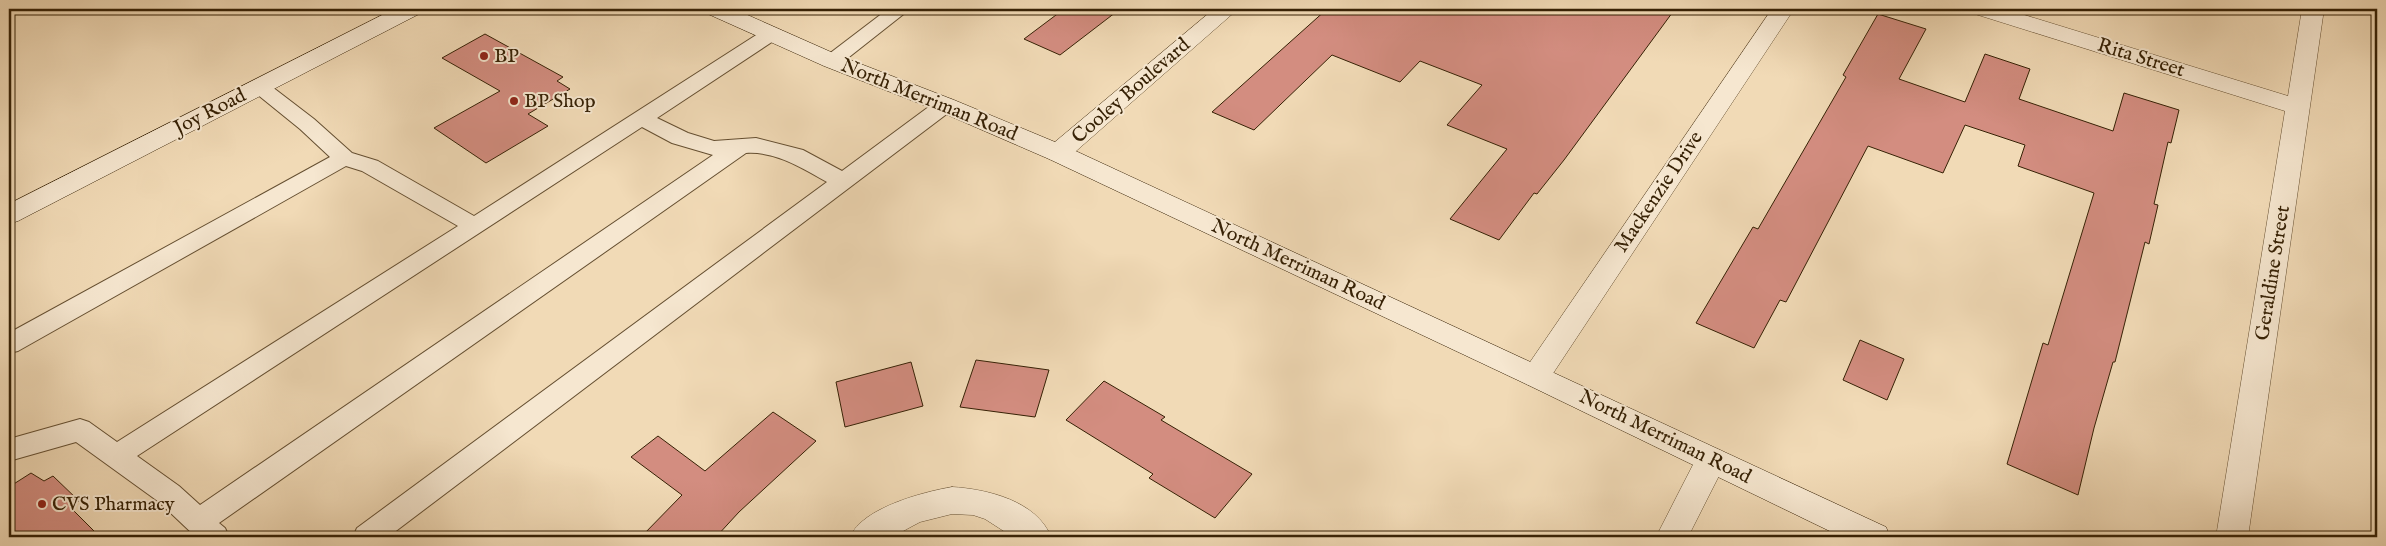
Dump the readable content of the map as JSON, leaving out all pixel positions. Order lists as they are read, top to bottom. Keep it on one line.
{"streets":{"street":["Rita Street","Cooley Boulevard","North Merriman Road","Joy Road","Mackenzie Drive","Geraldine Street"]},"crossings":[["Rita Street","Geraldine Street"],["Cooley Boulevard","North Merriman Road"],["North Merriman Road","Mackenzie Drive"]],"places":["BP","BP Shop","CVS Pharmacy"]}
